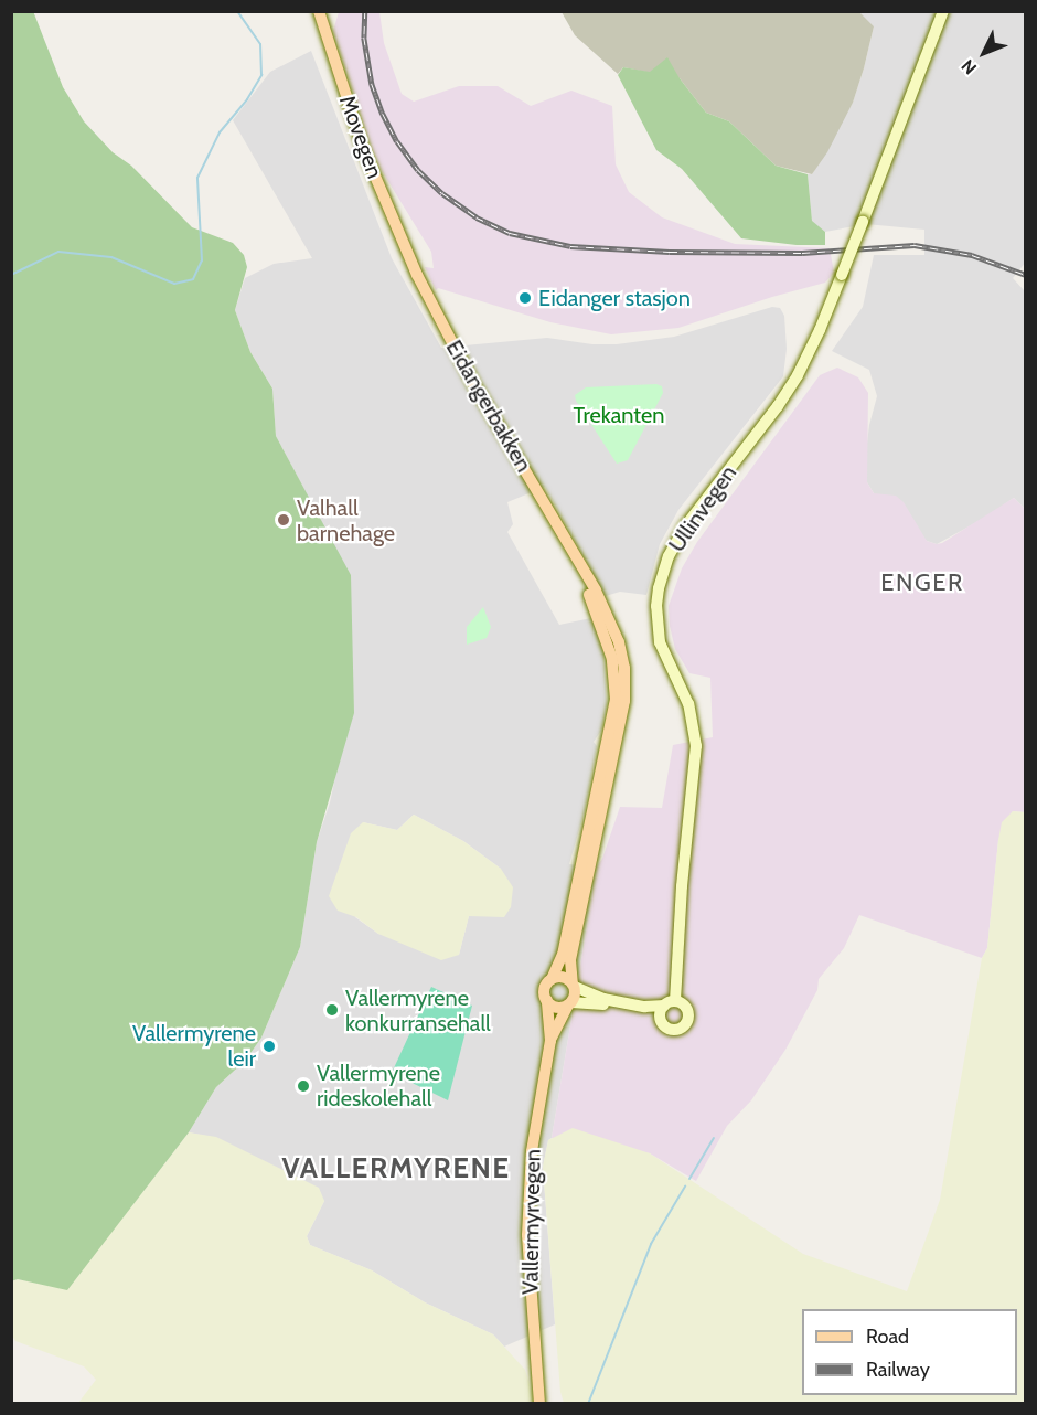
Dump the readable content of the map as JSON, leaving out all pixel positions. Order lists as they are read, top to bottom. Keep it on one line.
{"streets":{"main road":["Movegen","Eidangerbakken","Ullinvegen","Vallermyrvegen"]},"crossings":[["Movegen","Eidangerbakken"],["Eidangerbakken","Vallermyrvegen"]],"districts":["ENGER","VALLERMYRENE"],"parks":["Trekanten"],"places":["Eidanger stasjon","Valhall barnehage","Vallermyrene konkurransehall","Vallermyrene leir","Vallermyrene rideskolehall"],"legend":["Road","Railway"],"north":"bottom left"}
